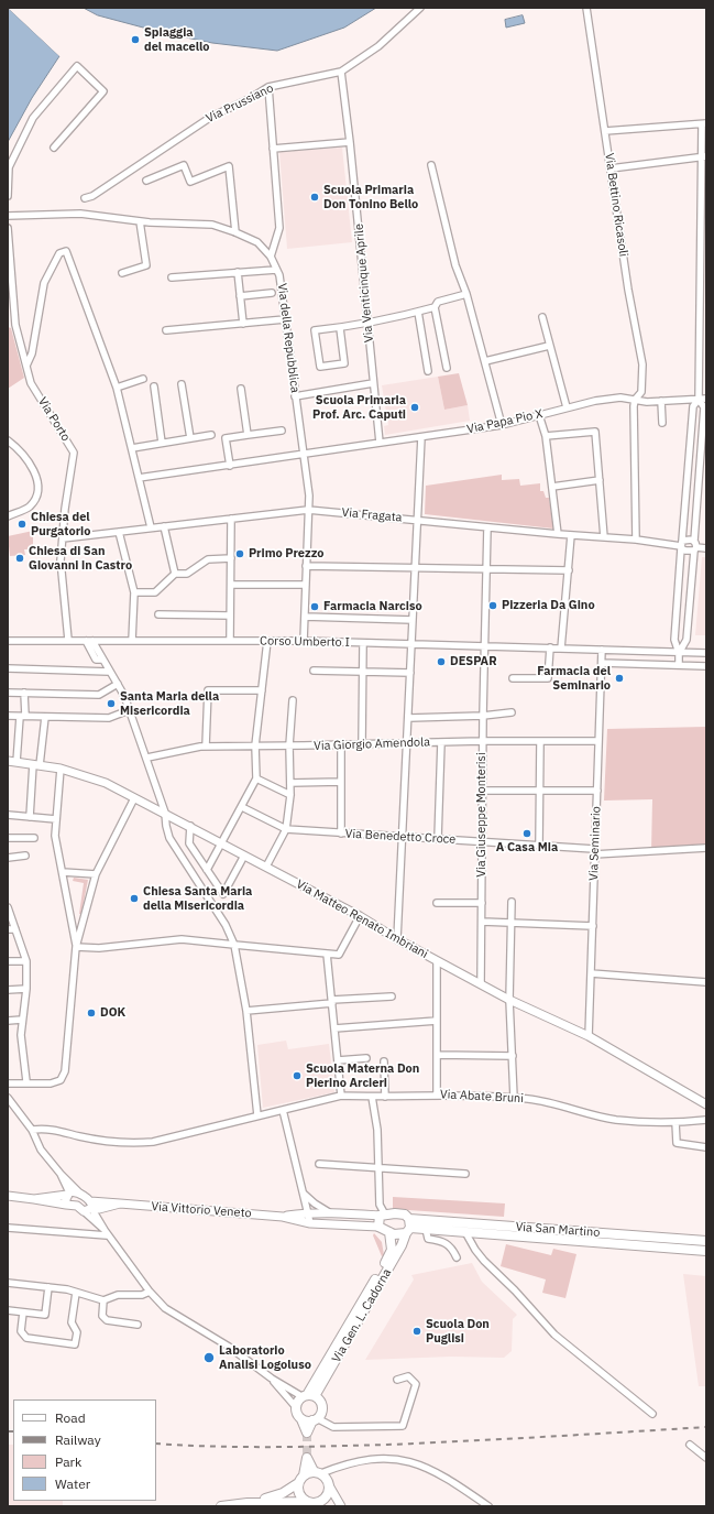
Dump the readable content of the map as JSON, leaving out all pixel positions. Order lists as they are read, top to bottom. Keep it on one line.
{"streets":{"main road":["Via San Martino","Via Gen. L. Cadorna"],"street":["Via Prussiano","Via Bettino Ricasoli","Via Venticinque Aprile","Via della Repubblica","Via Porto","Via Papa Pio X","Via Fragata","Corso Umberto I","Via Giorgio Amendola","Via Giuseppe Monterisi","Via Benedetto Croce","Via Seminario","Via Matteo Renato Imbriani","Via Abate Bruni","Via Vittorio Veneto"]},"crossings":[["Via Prussiano","Via Venticinque Aprile"],["Via Bettino Ricasoli","Via Papa Pio X"],["Via Venticinque Aprile","Via Papa Pio X"],["Via della Repubblica","Via Papa Pio X"],["Via della Repubblica","Via Fragata"],["Via della Repubblica","Corso Umberto I"],["Via Porto","Via Fragata"],["Via Porto","Corso Umberto I"],["Via Fragata","Via Giuseppe Monterisi"],["Corso Umberto I","Via Giuseppe Monterisi"],["Corso Umberto I","Via Seminario"],["Via Giorgio Amendola","Via Giuseppe Monterisi"],["Via Giorgio Amendola","Via Seminario"],["Via Giuseppe Monterisi","Via Benedetto Croce"],["Via Giuseppe Monterisi","Via Matteo Renato Imbriani"],["Via Benedetto Croce","Via Seminario"],["Via Seminario","Via Matteo Renato Imbriani"],["Via Vittorio Veneto","Via San Martino"],["Via San Martino","Via Gen. L. Cadorna"]],"places":["Spiaggia del macello","Scuola Primaria Don Tonino Bello","Scuola Primaria Prof. Arc. Caputi","Chiesa del Purgatorio","Primo Prezzo","Chiesa di San Giovanni in Castro","Pizzeria Da Gino","Farmacia Narciso","DESPAR","Farmacia del Seminario","Santa Maria della Misericordia","A Casa Mia","Chiesa Santa Maria della Misericordia","DOK","Scuola Materna Don Pierino Arcieri","Scuola Don Puglisi","Laboratorio Analisi Logoluso"],"legend":["Road","Railway","Park","Water"]}
